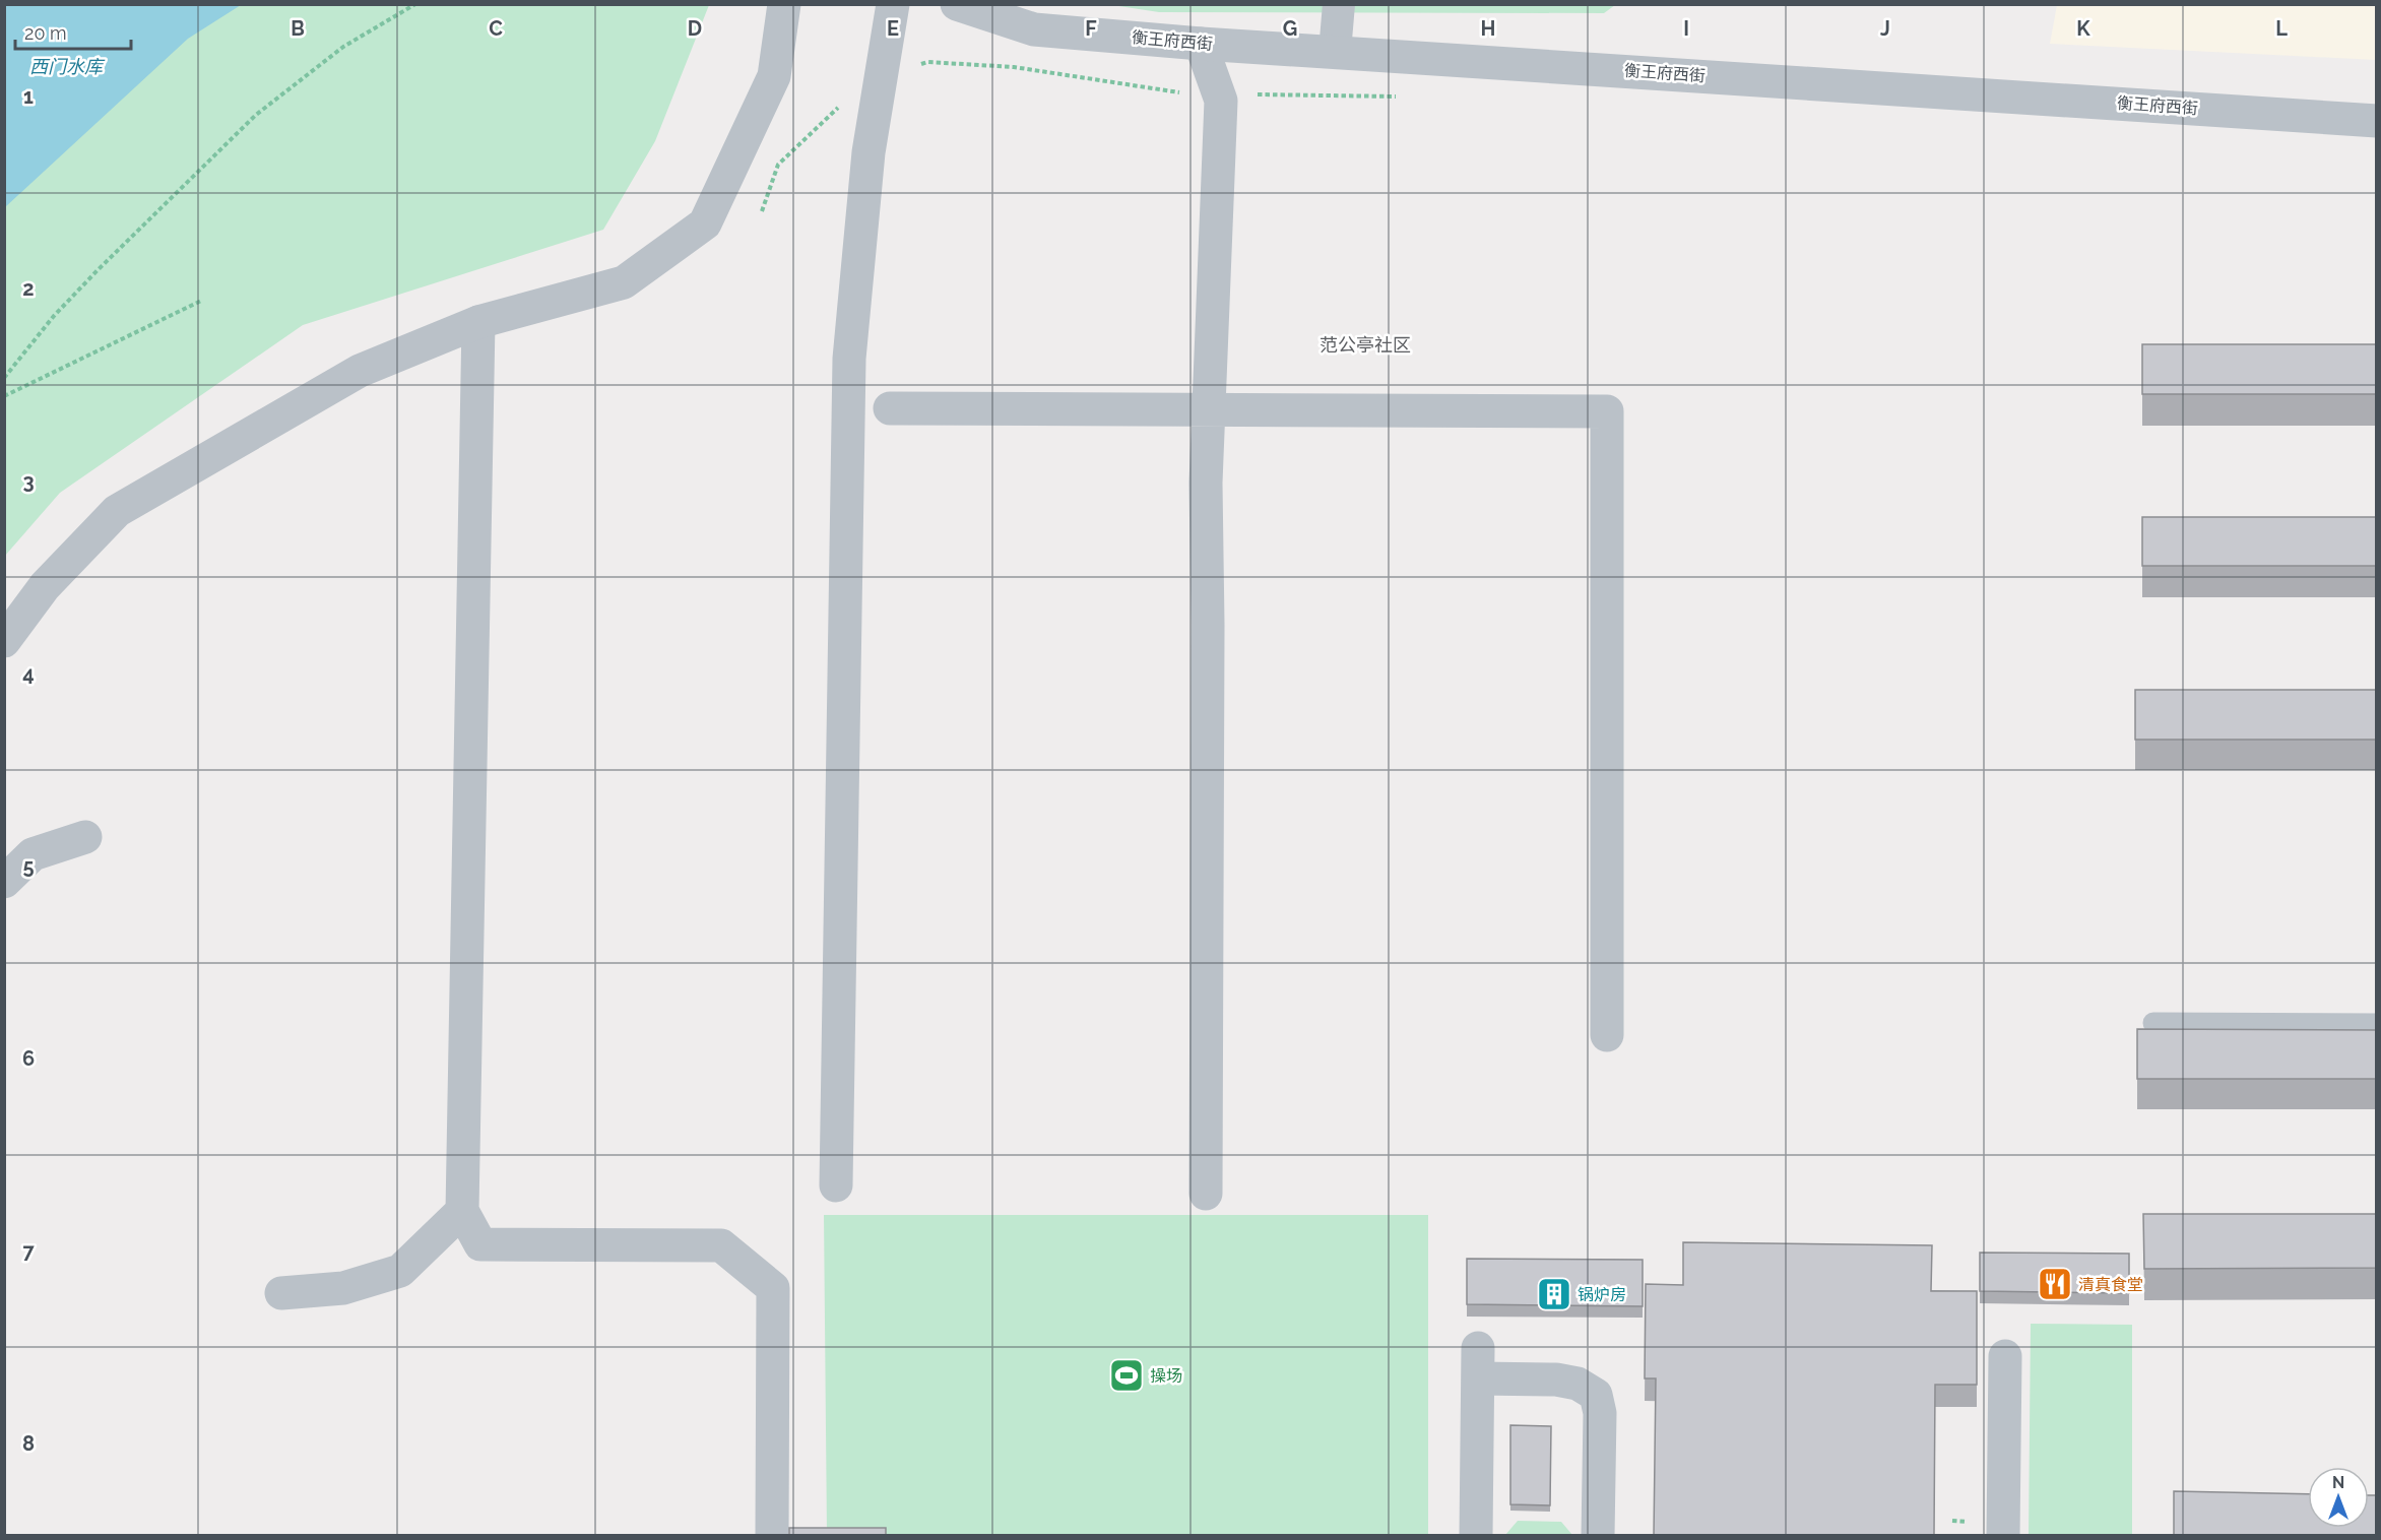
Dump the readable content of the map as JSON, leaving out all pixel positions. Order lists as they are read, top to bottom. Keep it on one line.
{"streets":{"street":["衡王府西街"]},"districts":["范公亭社区"],"water":["西门水库"],"places":{"restaurant":["清真食堂"],"building":["锅炉房"],"sports":["操场"]},"scale_bar":"20 m","north":"top","grid":{"columns":["B","C","D","E","F","G","H","I","J","K","L"],"rows":["1","2","3","4","5","6","7","8"]}}
